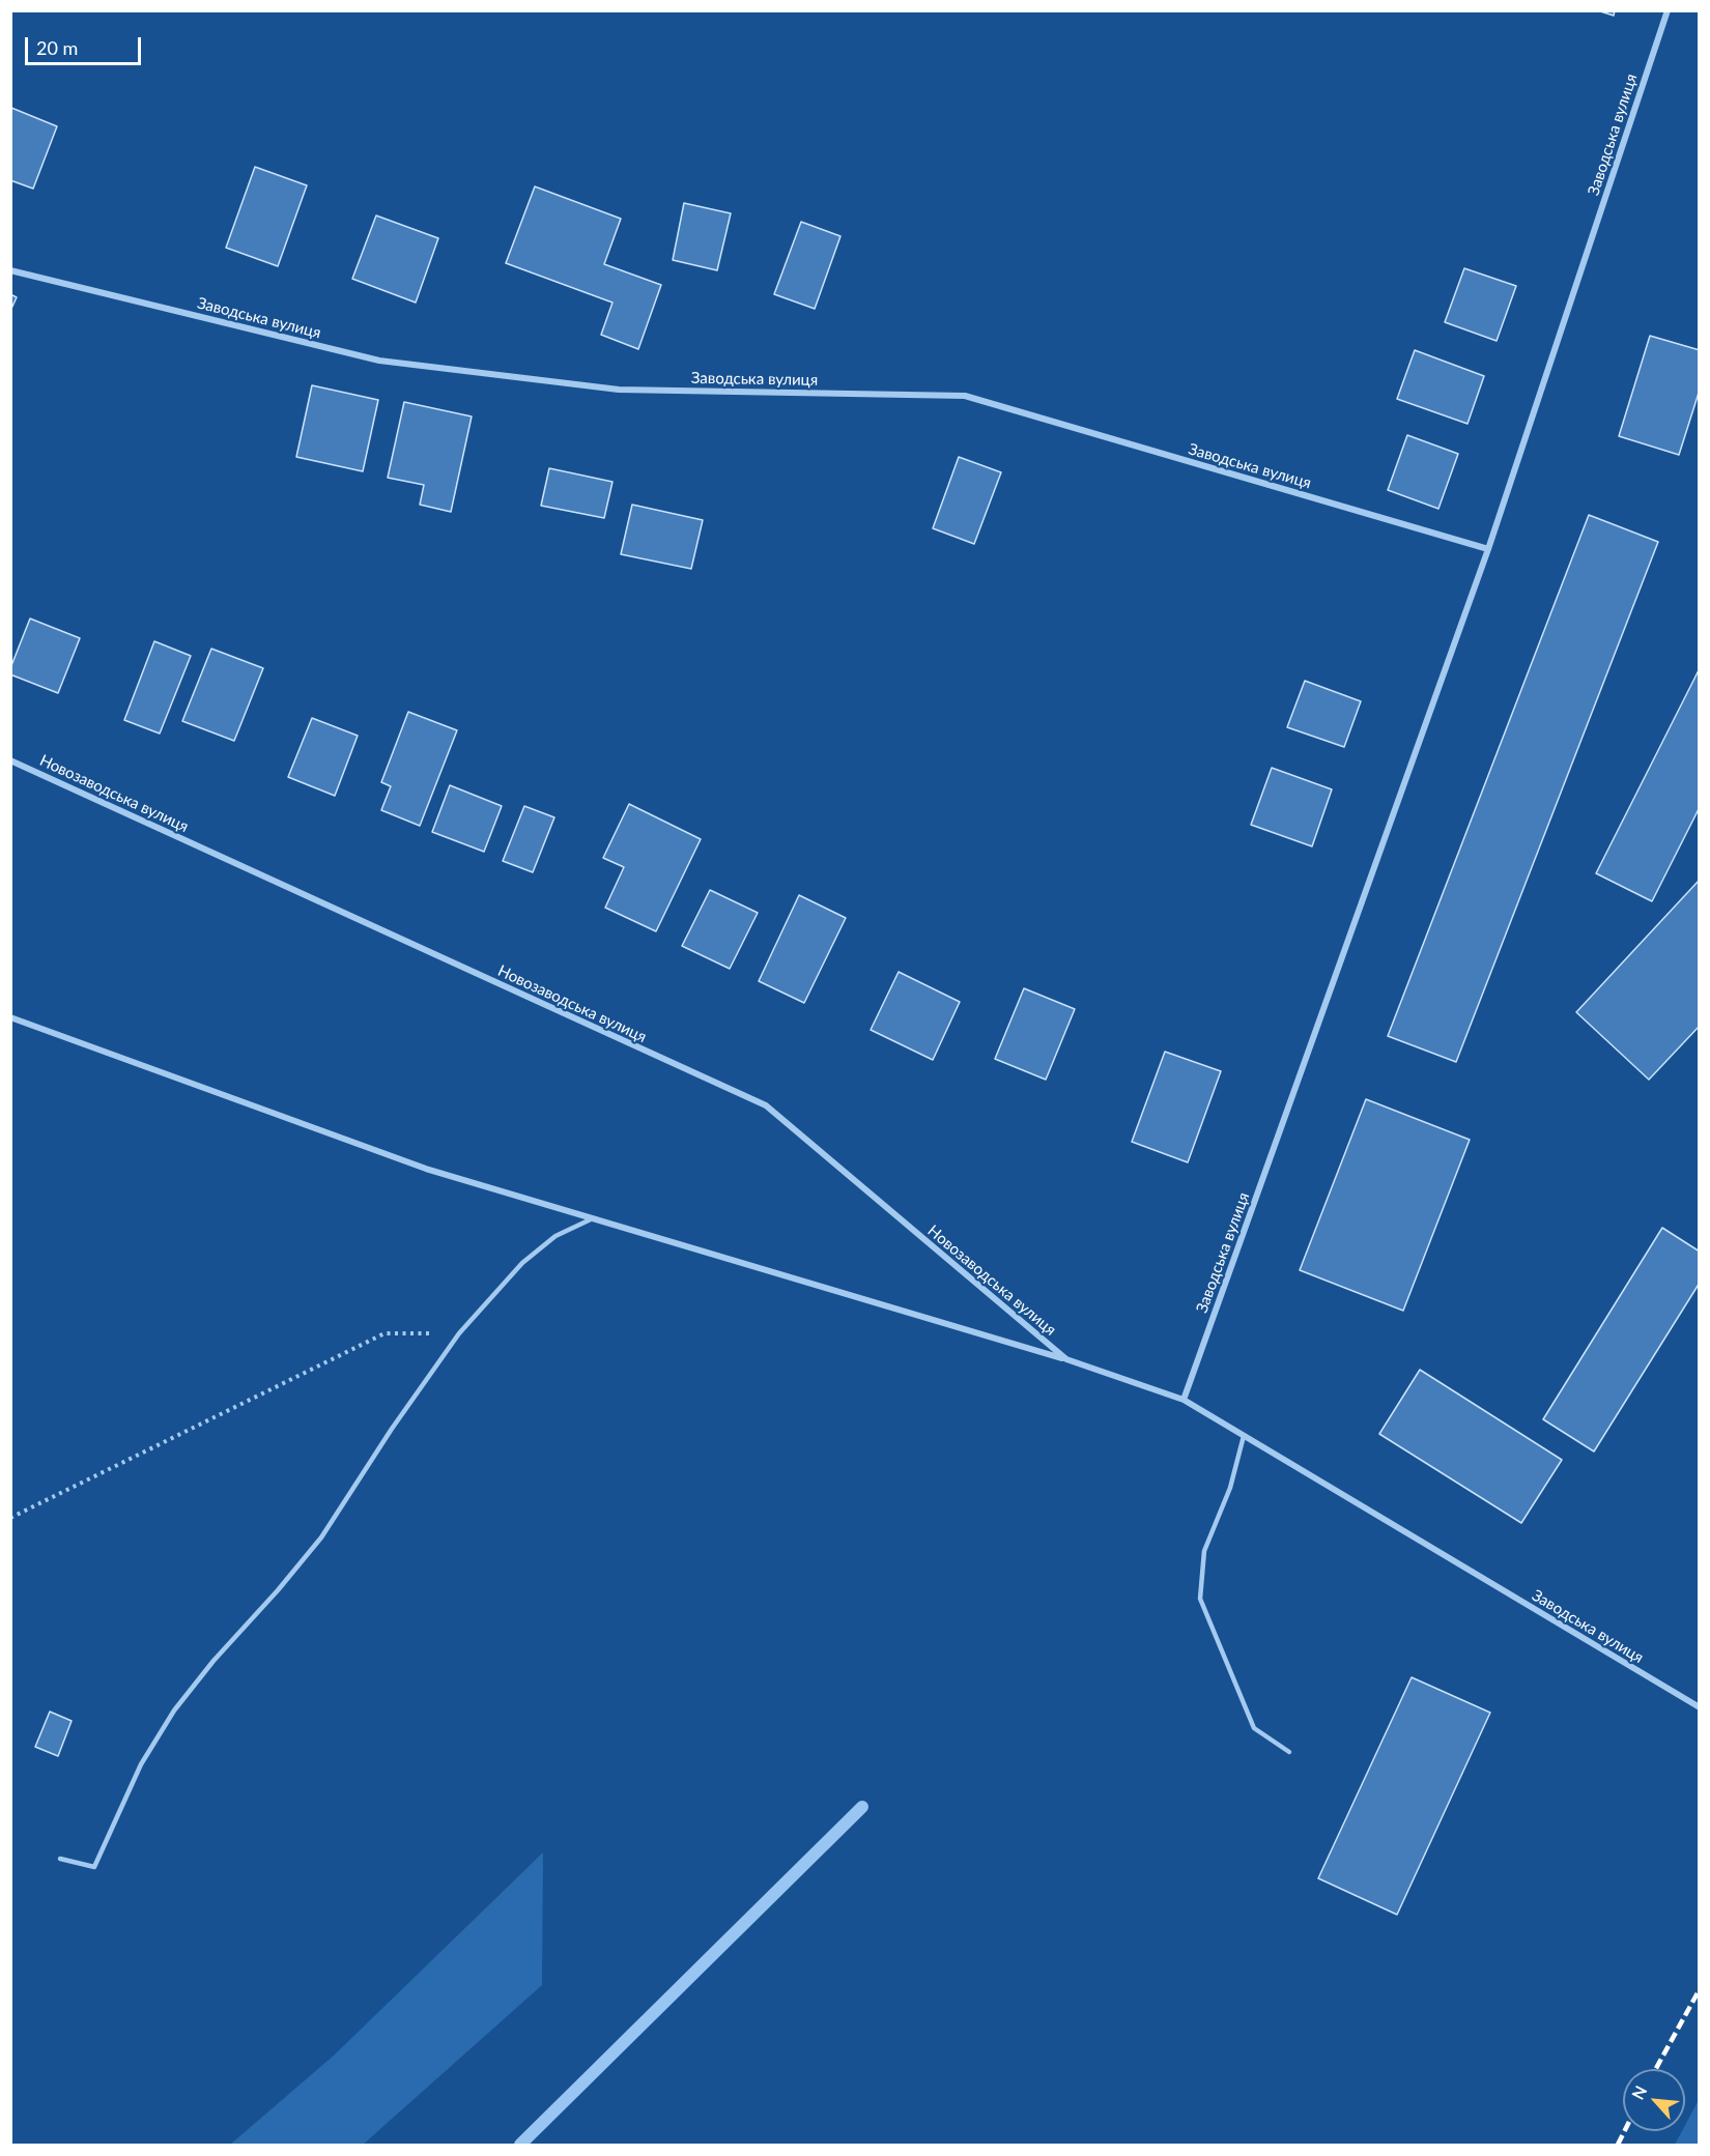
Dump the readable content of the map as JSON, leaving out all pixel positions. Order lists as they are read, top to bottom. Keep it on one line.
{"streets":{"street":["Заводська вулиця","Новозаводська вулиця"]},"crossings":[["Заводська вулиця","Новозаводська вулиця"]],"scale_bar":"20 m","north":"top left"}
